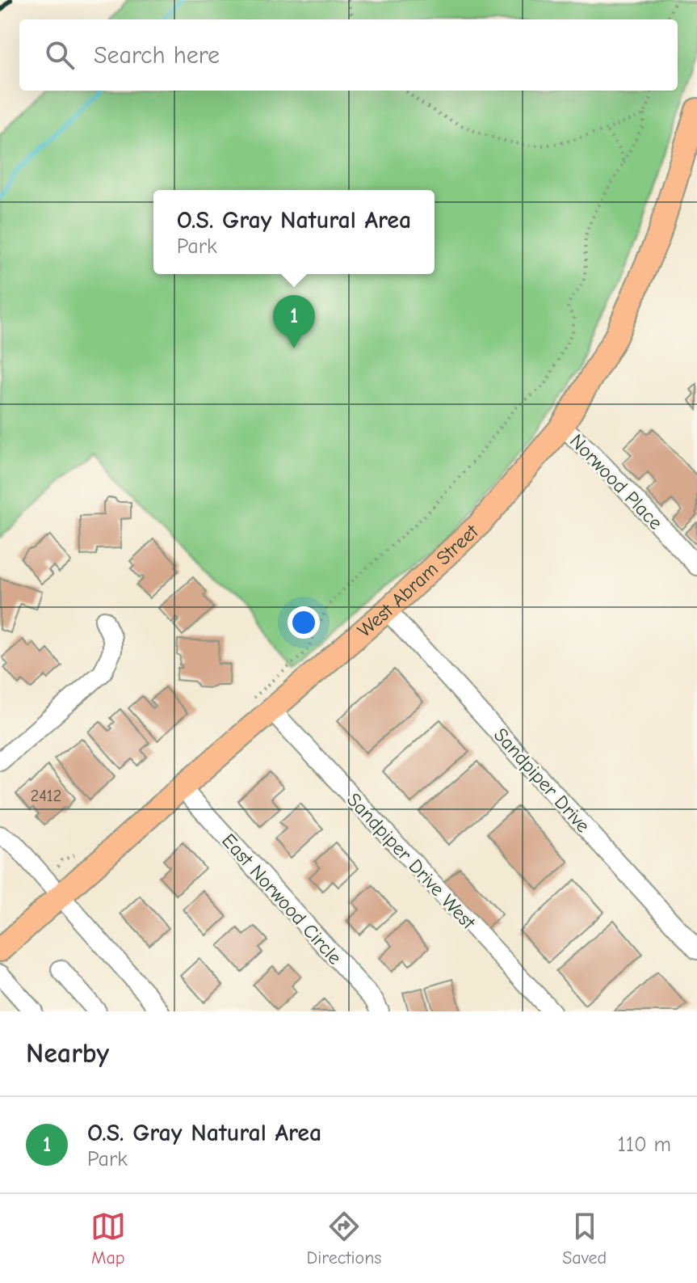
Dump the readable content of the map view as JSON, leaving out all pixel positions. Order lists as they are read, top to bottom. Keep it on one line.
{"streets":{"main road":["West Abram Street"],"street":["Norwood Place","Sandpiper Drive","Sandpiper Drive West","East Norwood Circle"]},"crossings":[["Norwood Place","West Abram Street"],["West Abram Street","Sandpiper Drive"],["West Abram Street","Sandpiper Drive West"],["West Abram Street","East Norwood Circle"]],"house_numbers":["2412"],"page":{"search":"Search here","popup":["O.S. Gray Natural Area","Park"],"pins":"1","heading":"Nearby","list":[{"mark":"1","name":"O.S. Gray Natural Area","note":"Park","value":"110 m"}],"nav":["Map","Directions","Saved"]}}
